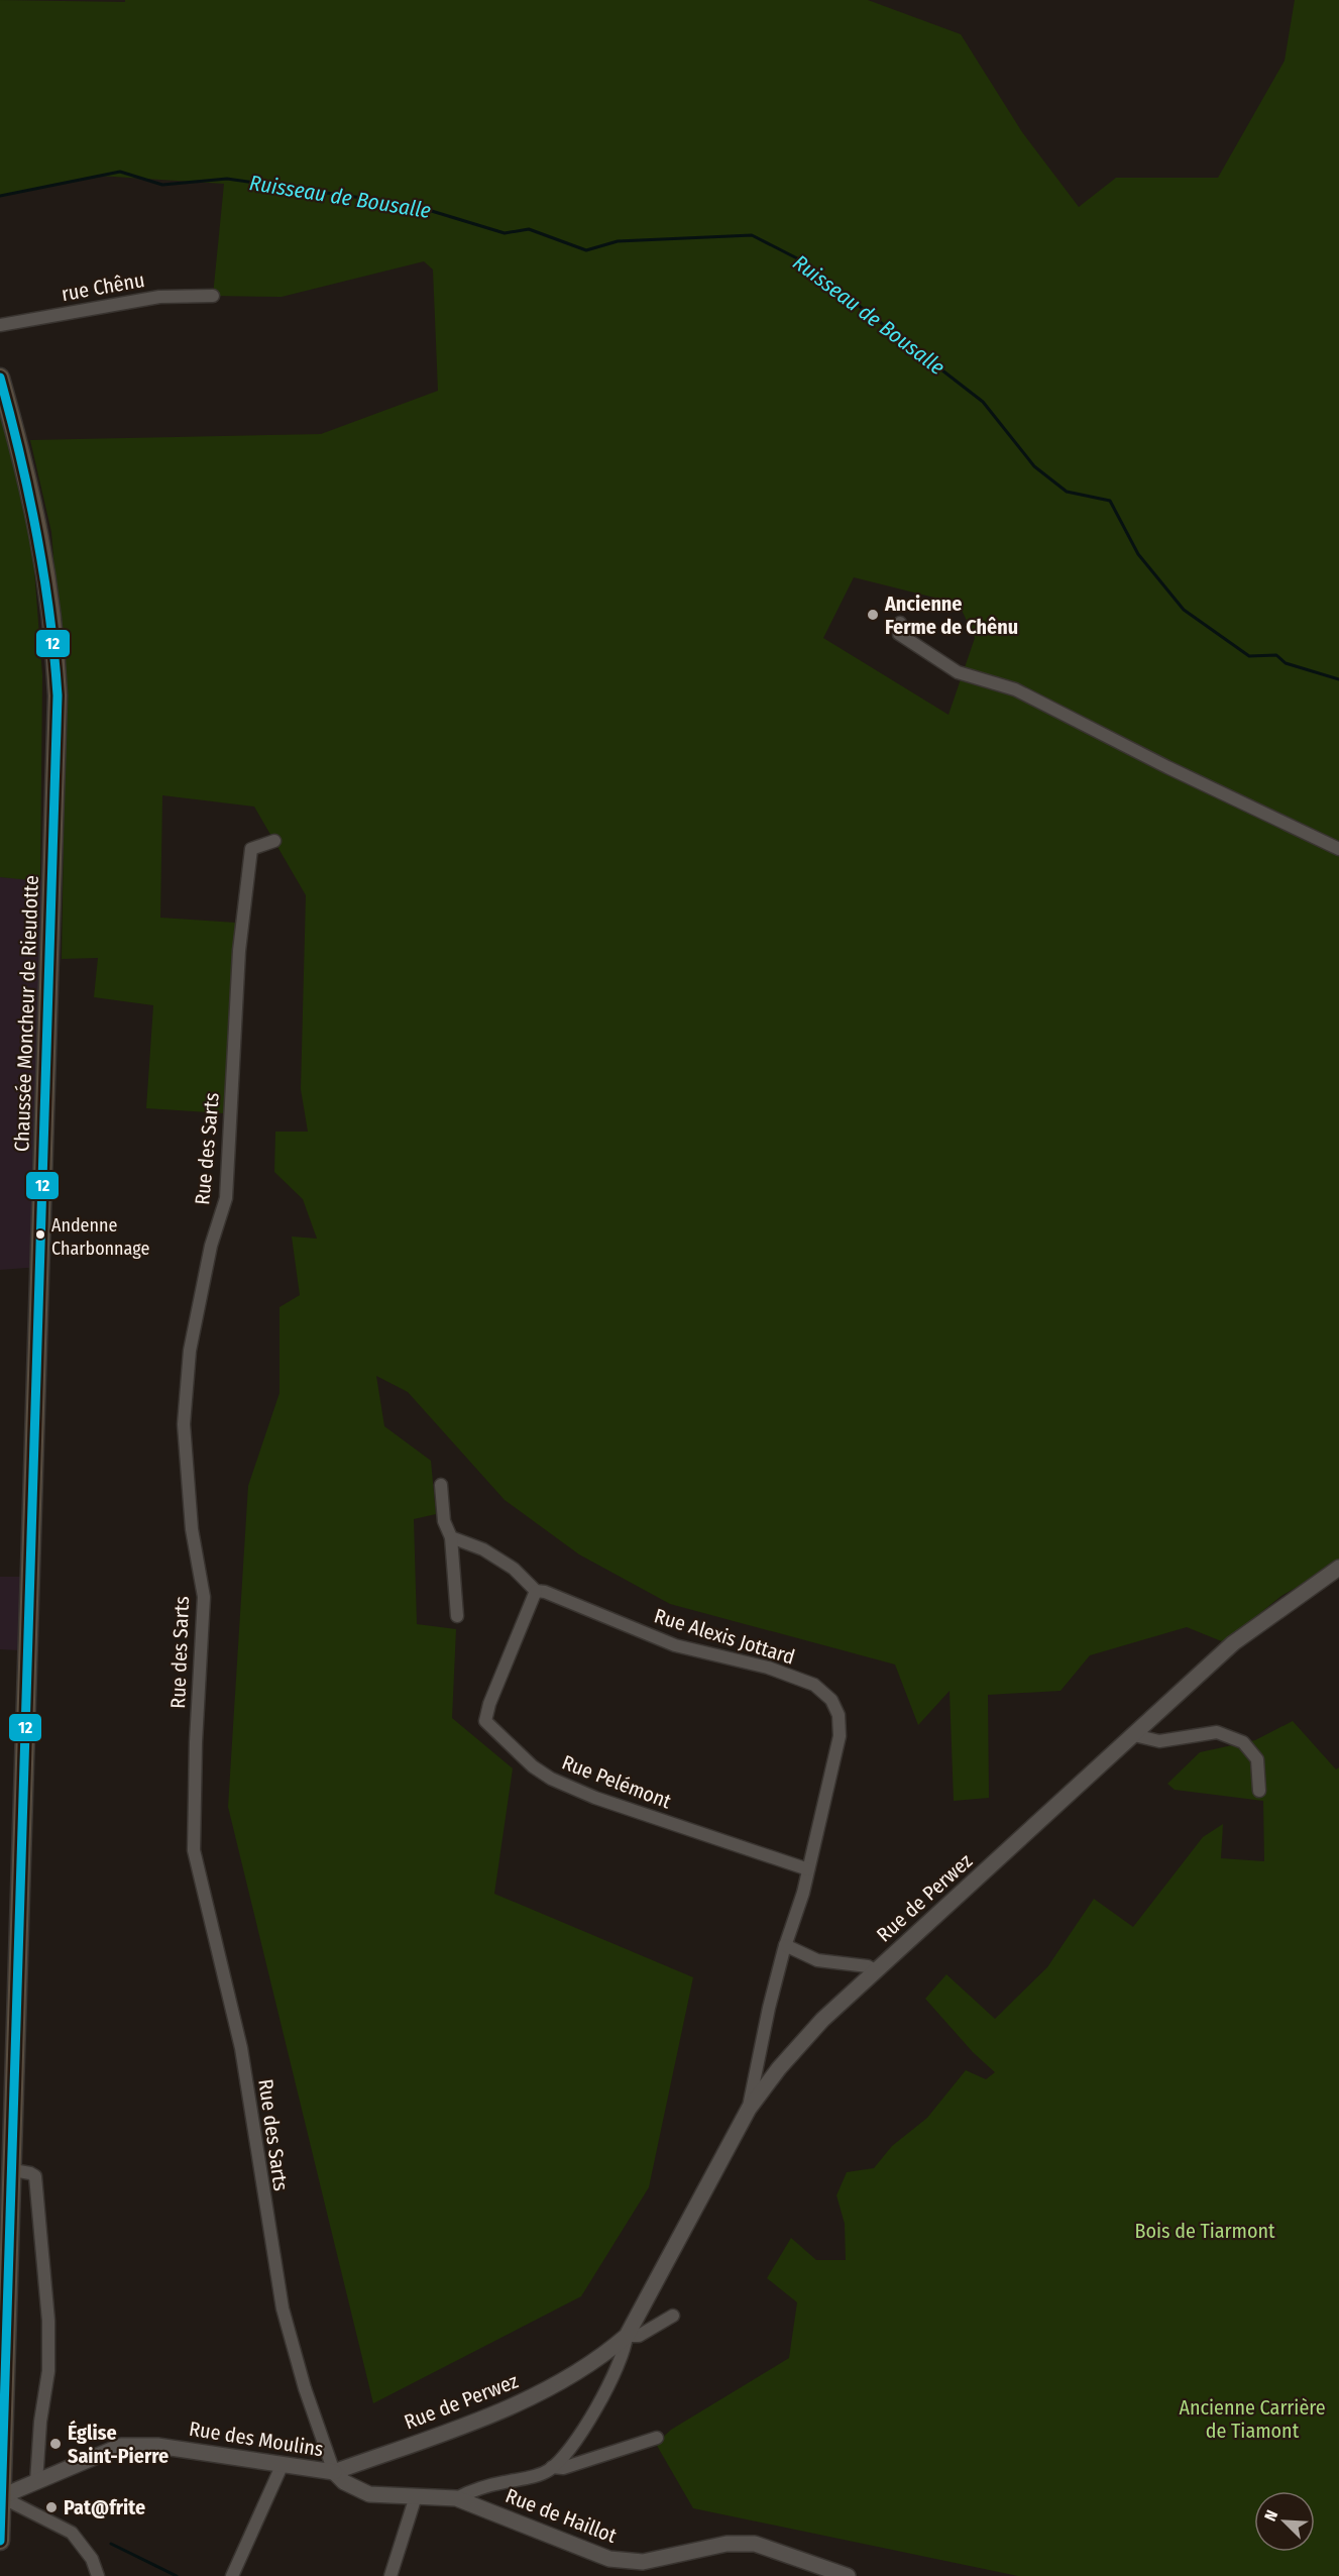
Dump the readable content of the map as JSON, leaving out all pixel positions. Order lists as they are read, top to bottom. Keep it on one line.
{"streets":{"main road":["Chaussée Moncheur de Rieudotte"],"street":["rue Chênu","Rue des Sarts","Rue Alexis Jottard","Rue Pelémont","Rue de Perwez","Rue des Moulins","Rue de Haillot"]},"crossings":[["Chaussée Moncheur de Rieudotte","Rue des Moulins"],["Rue des Sarts","Rue de Perwez"],["Rue des Sarts","Rue des Moulins"],["Rue des Sarts","Rue de Haillot"],["Rue Alexis Jottard","Rue Pelémont"],["Rue de Perwez","Rue des Moulins"],["Rue de Perwez","Rue de Haillot"],["Rue des Moulins","Rue de Haillot"]],"water":["Ruisseau de Bousalle"],"parks":["Bois de Tiarmont","Ancienne Carrière de Tiamont"],"places":["Ancienne Ferme de Chênu","Andenne Charbonnage","Église Saint-Pierre","Pat@frite"],"lines":["transit line 12"],"north":"top left"}
